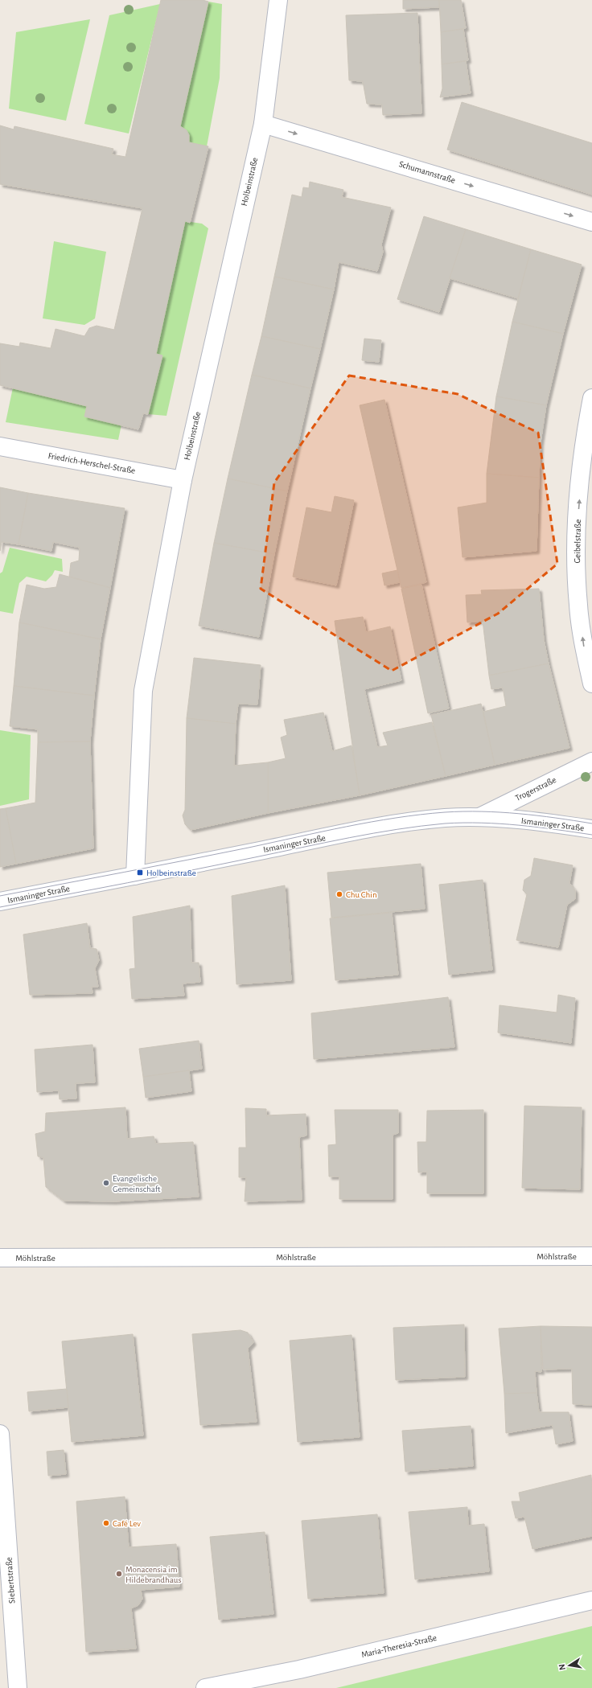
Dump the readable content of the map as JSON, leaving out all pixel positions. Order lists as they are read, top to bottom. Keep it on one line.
{"streets":{"street":["Schumannstraße","Holbeinstraße","Friedrich-Herschel-Straße","Geibelstraße","Trogerstraße","Ismaninger Straße","Möhlstraße","Siebertstraße","Maria-Theresia-Straße"]},"crossings":[["Schumannstraße","Holbeinstraße"],["Holbeinstraße","Friedrich-Herschel-Straße"],["Holbeinstraße","Ismaninger Straße"],["Trogerstraße","Ismaninger Straße"]],"one_way":["Schumannstraße","Geibelstraße"],"places":{"transit":["Holbeinstraße"],"other":["Chu Chin","Evangelische Gemeinschaft","Café Lev","Monacensia im Hildebrandhaus"]},"north":"left"}
